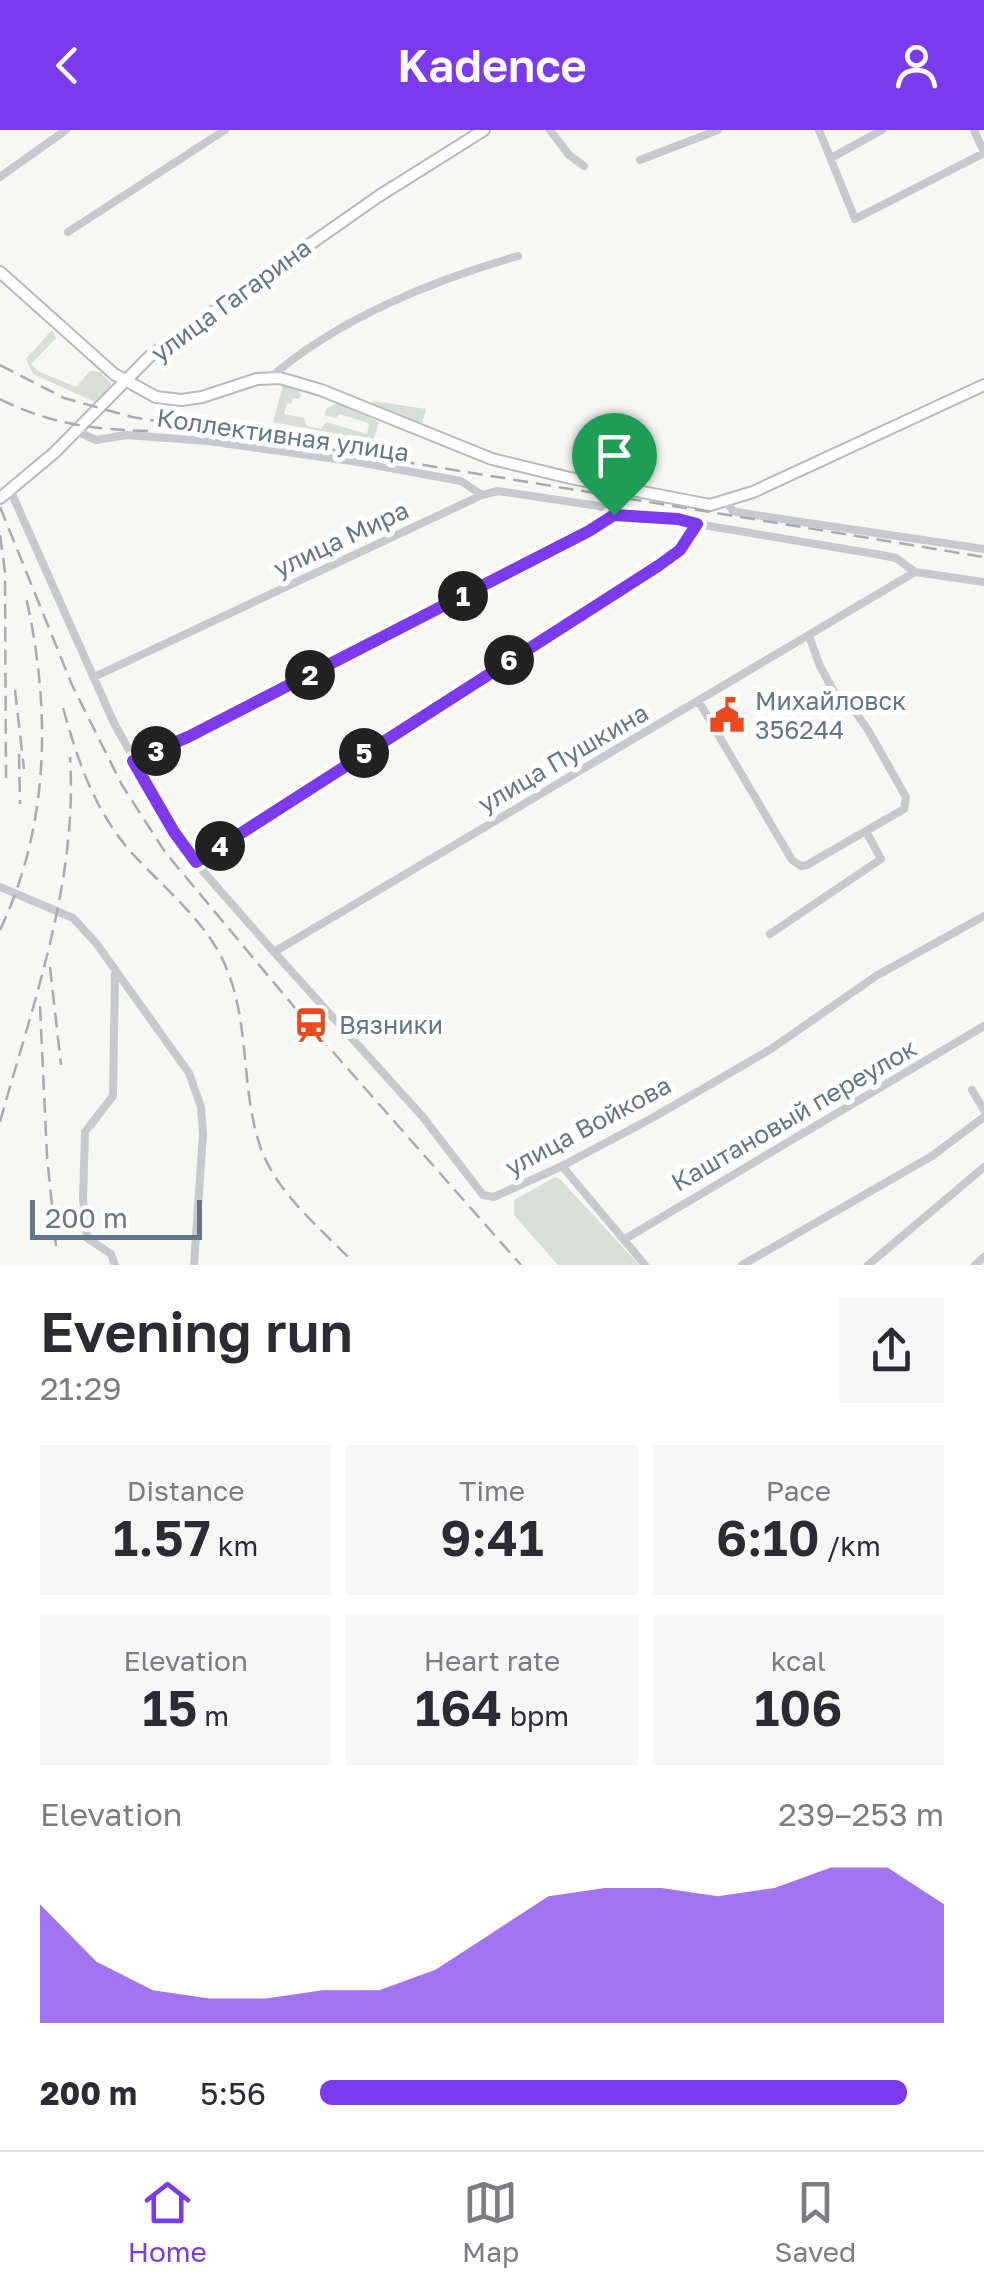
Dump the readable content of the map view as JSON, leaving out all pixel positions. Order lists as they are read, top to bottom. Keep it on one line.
{"streets":{"main road":["улица Гагарина"],"street":["Коллективная улица","улица Мира","улица Пушкина","Каштановый переулок","улица Войкова"]},"crossings":[["улица Гагарина","Коллективная улица"],["Коллективная улица","улица Мира"],["улица Мира","улица Пушкина"],["улица Пушкина","улица Войкова"]],"places":{"public building":["Михайловск 356244"],"station":["Вязники"]},"scale_bar":"200 m","page":{"header":"Kadence","pins":["1","6","2","3","5","4"],"scale":"200 m","heading":["Evening run","21:29"],"stats":[["Distance","1.57 km"],["Time","9:41"],["Pace","6:10 /km"],["Elevation","15 m"],["Heart rate","164 bpm"],["kcal","106"]],"chart":["Elevation","239–253 m"],"list":[{"name":"200 m","note":"5:56"}],"tabs":["Home","Map","Saved"]}}
